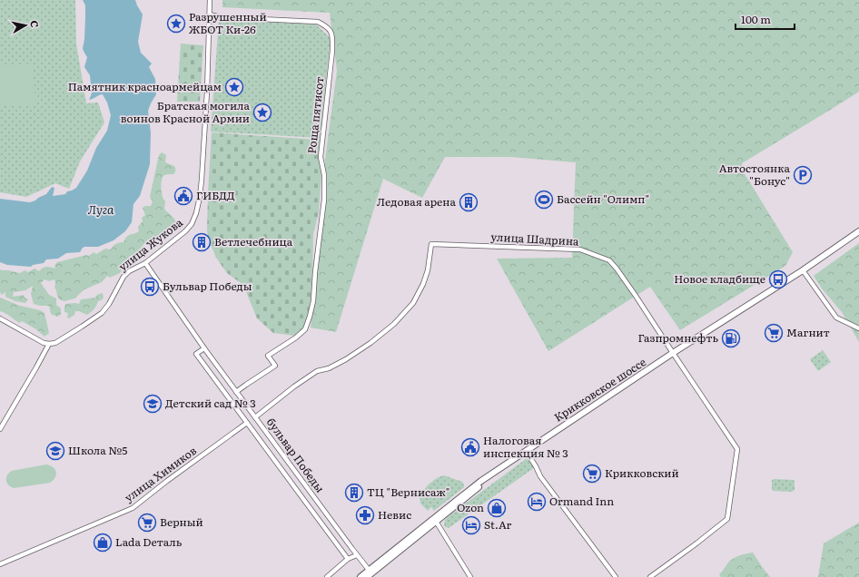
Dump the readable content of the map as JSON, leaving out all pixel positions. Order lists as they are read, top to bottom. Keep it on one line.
{"streets":{"main road":["Крикковское шоссе"],"street":["Роща пятисот","улица Шадрина","улица Жукова","бульвар Победы","улица Химиков"]},"crossings":[["Роща пятисот","улица Жукова"],["Роща пятисот","бульвар Победы"],["улица Шадрина","Крикковское шоссе"],["улица Шадрина","бульвар Победы"],["улица Жукова","бульвар Победы"],["Крикковское шоссе","бульвар Победы"]],"water":["Луга"],"places":{"place":["Разрушенный ЖБОТ Ки-26","Памятник красноармейцам","Братская могила воинов Красной Армии"],"parking":["Автостоянка \"Бонус\""],"public building":["ГИБДД","Налоговая инспекция № 3"],"sports":["Бассейн \"Олимп\""],"building":["Ледовая арена","Ветлечебница","ТЦ \"Вернисаж\""],"bus stop":["Новое кладбище","Бульвар Победы"],"supermarket":["Магнит","Крикковский","Верный"],"fuel station":["Газпромнефть"],"school or university":["Детский сад № 3","Школа №5"],"hotel":["Ormand Inn","St.Ar"],"shop":["Ozon","Lada Dеталь"],"pharmacy":["Невис"]},"scale_bar":"100 m","north":"right"}
